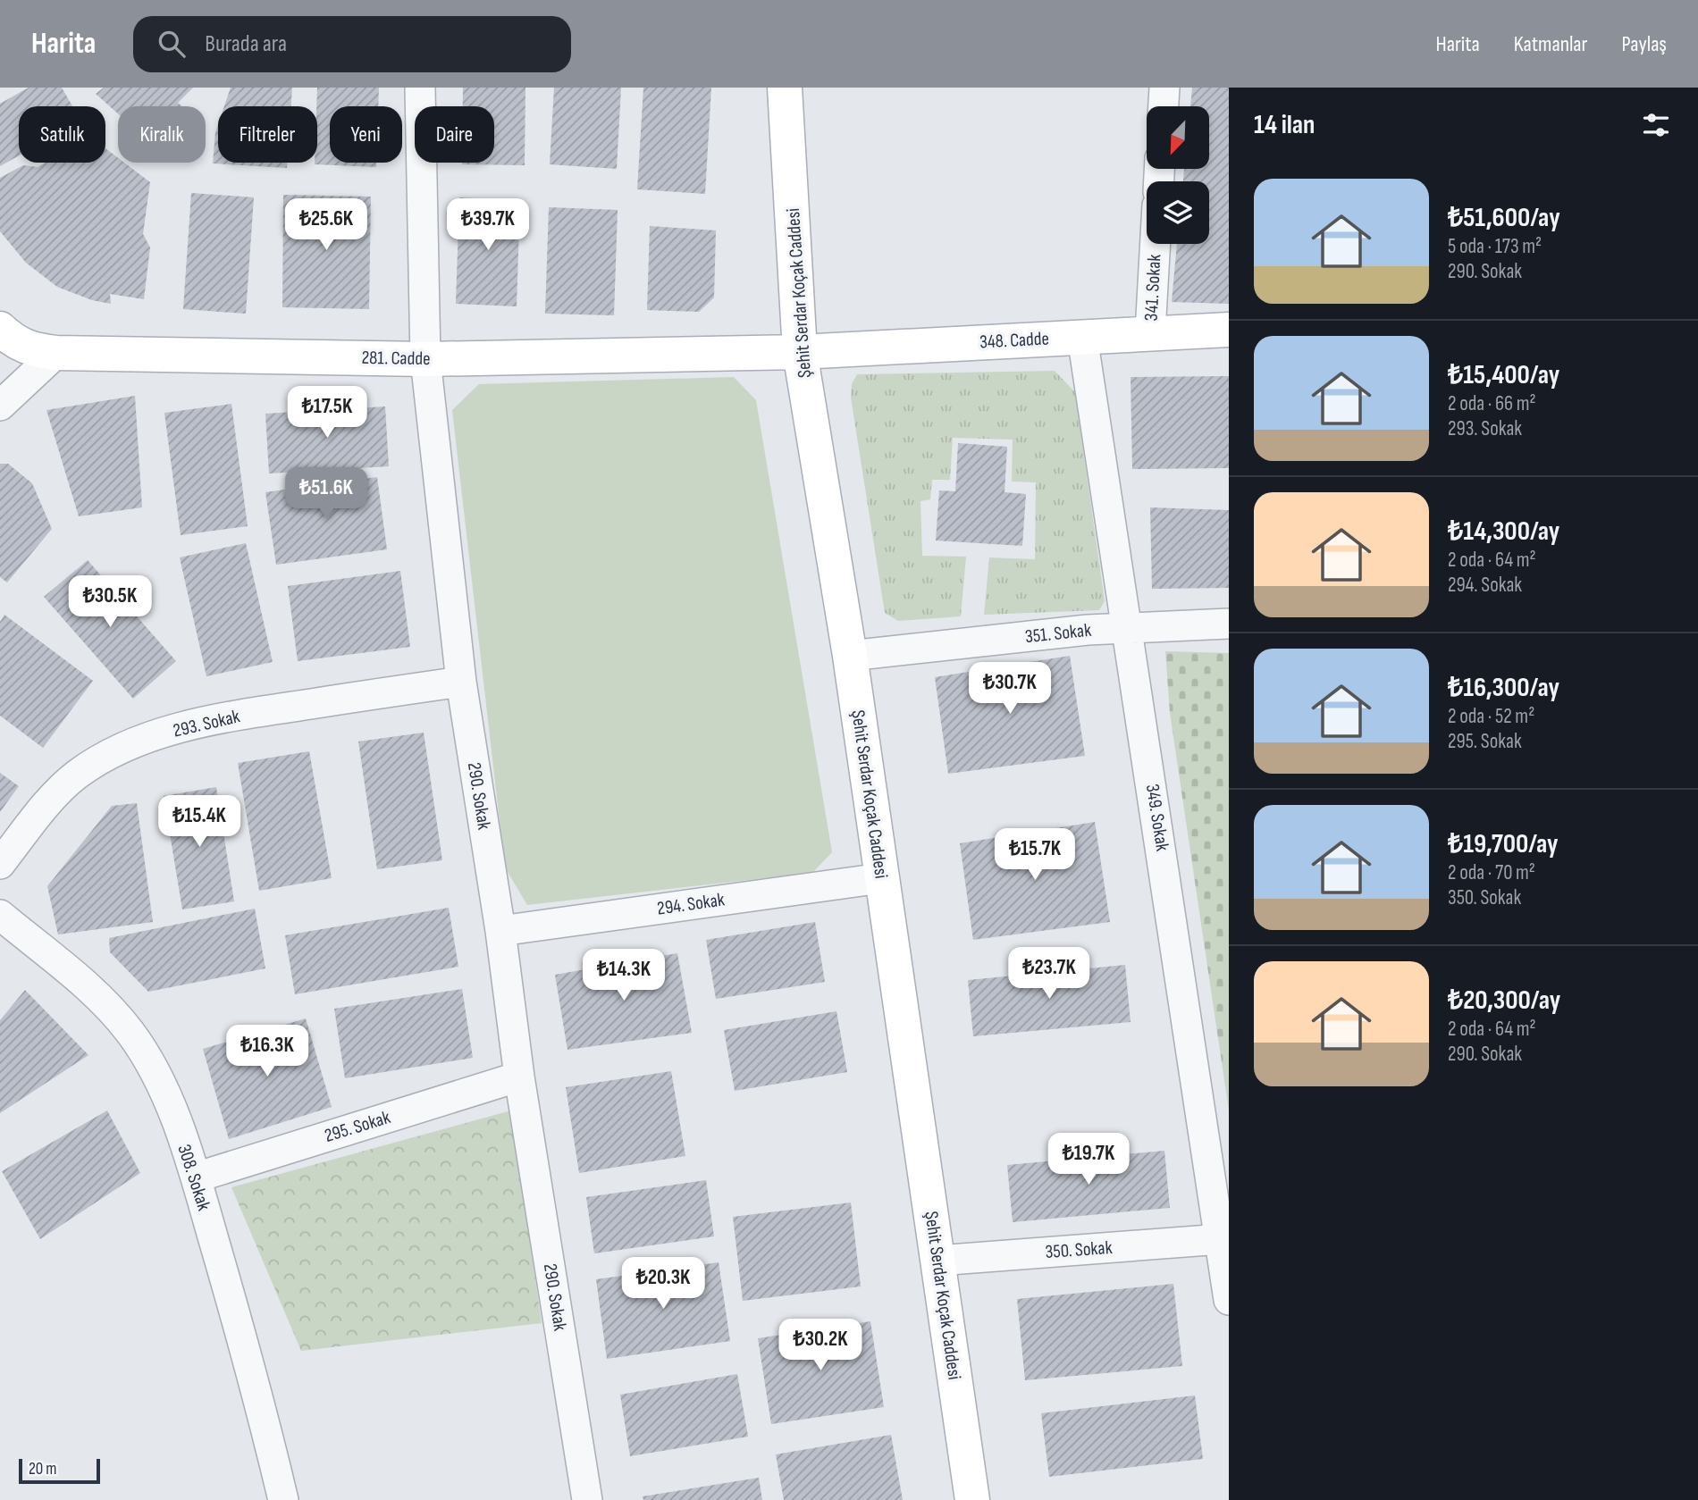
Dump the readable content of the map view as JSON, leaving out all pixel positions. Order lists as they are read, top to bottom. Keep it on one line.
{"streets":{"street":["341. Sokak","Şehit Serdar Koçak Caddesi","348. Cadde","281. Cadde","351. Sokak","293. Sokak","290. Sokak","349. Sokak","294. Sokak","295. Sokak","308. Sokak","350. Sokak"]},"crossings":[["341. Sokak","348. Cadde"],["Şehit Serdar Koçak Caddesi","348. Cadde"],["Şehit Serdar Koçak Caddesi","281. Cadde"],["Şehit Serdar Koçak Caddesi","351. Sokak"],["Şehit Serdar Koçak Caddesi","294. Sokak"],["Şehit Serdar Koçak Caddesi","350. Sokak"],["348. Cadde","281. Cadde"],["348. Cadde","349. Sokak"],["281. Cadde","290. Sokak"],["351. Sokak","349. Sokak"],["293. Sokak","290. Sokak"],["290. Sokak","294. Sokak"],["290. Sokak","295. Sokak"],["349. Sokak","350. Sokak"],["295. Sokak","308. Sokak"]],"scale_bar":"20 m","north":"bottom left","page":{"header":"Harita","search":"Burada ara","nav":["Harita","Katmanlar","Paylaş"],"heading":"14 ilan","chip":["Satılık","Kiralık","Filtreler","Yeni","Daire"],"list":[{"name":"₺51,600/ay","note":"5 oda · 173 m² · 290. Sokak"},{"name":"₺15,400/ay","note":"2 oda · 66 m² · 293. Sokak"},{"name":"₺14,300/ay","note":"2 oda · 64 m² · 294. Sokak"},{"name":"₺16,300/ay","note":"2 oda · 52 m² · 295. Sokak"},{"name":"₺19,700/ay","note":"2 oda · 70 m² · 350. Sokak"},{"name":"₺20,300/ay","note":"2 oda · 64 m² · 290. Sokak"}],"price":["₺25.6K","₺39.7K","₺17.5K","₺51.6K","₺30.5K","₺30.7K","₺15.4K","₺15.7K","₺23.7K","₺14.3K","₺16.3K","₺19.7K","₺20.3K","₺30.2K"],"scale":"20 m"}}
